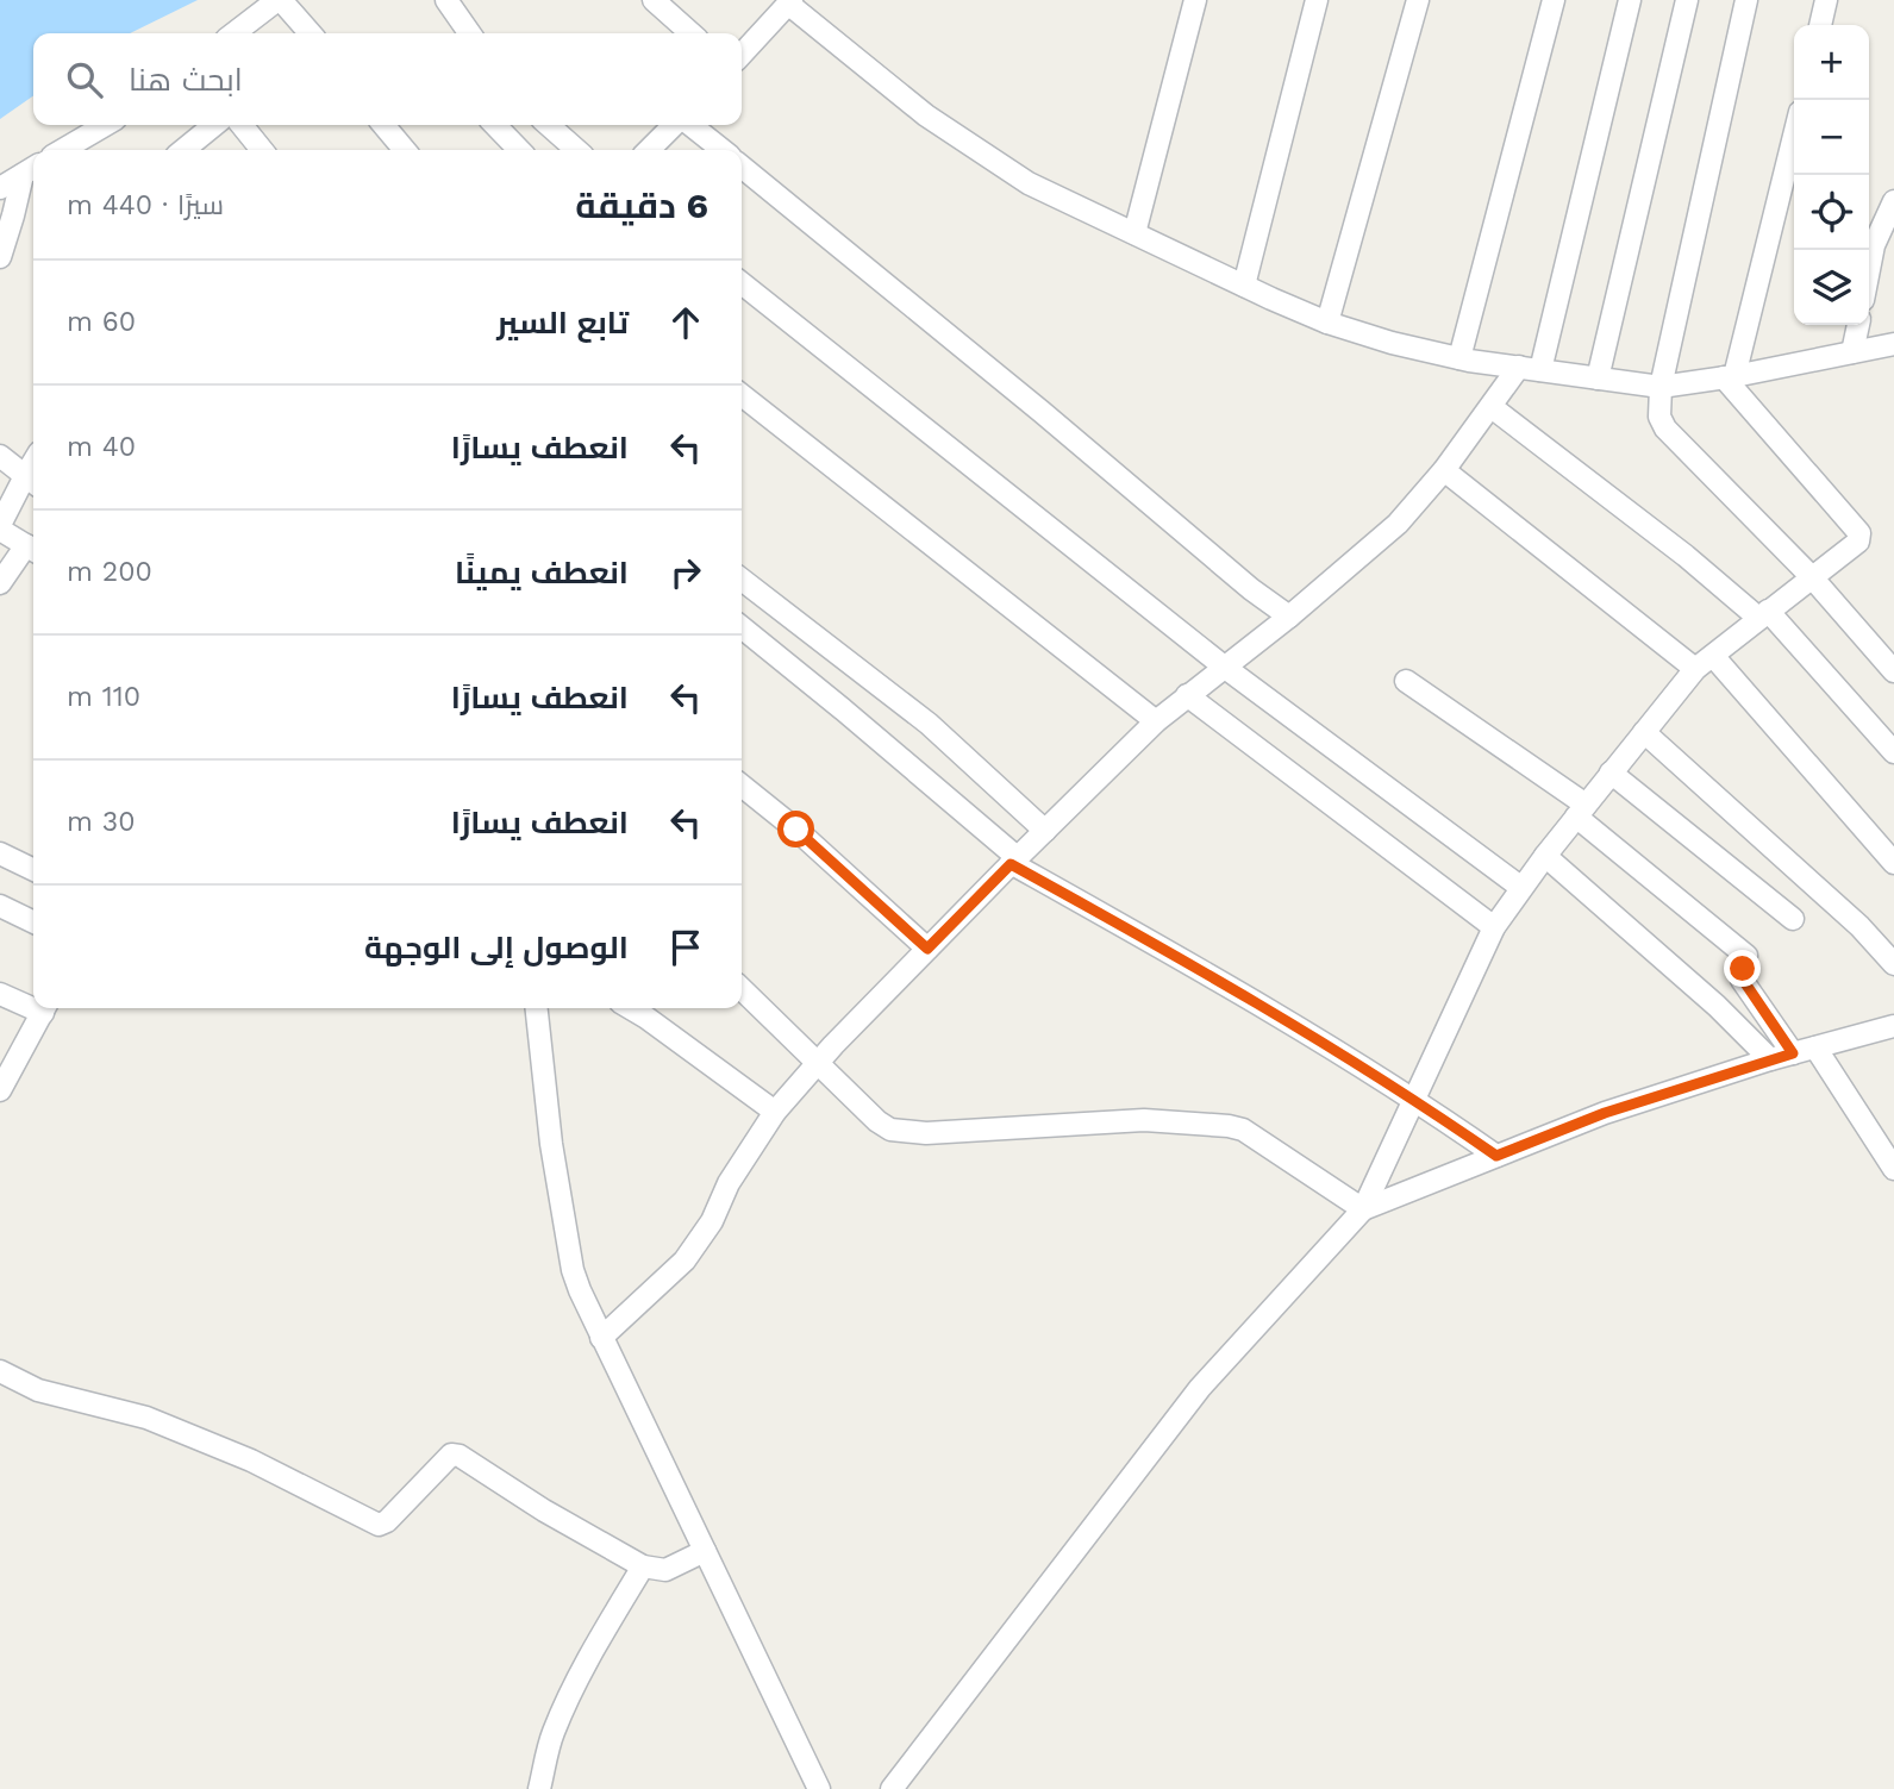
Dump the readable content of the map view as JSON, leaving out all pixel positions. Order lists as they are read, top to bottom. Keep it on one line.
{"page":{"map_buttons":["+","−"],"search":"ابحث هنا","heading":["6 دقيقة","سيرًا · 440 m"],"list":[["تابع السير","60 m"],["انعطف يسارًا","40 m"],["انعطف يمينًا","200 m"],["انعطف يسارًا","110 m"],["انعطف يسارًا","30 m"],"الوصول إلى الوجهة"]}}
